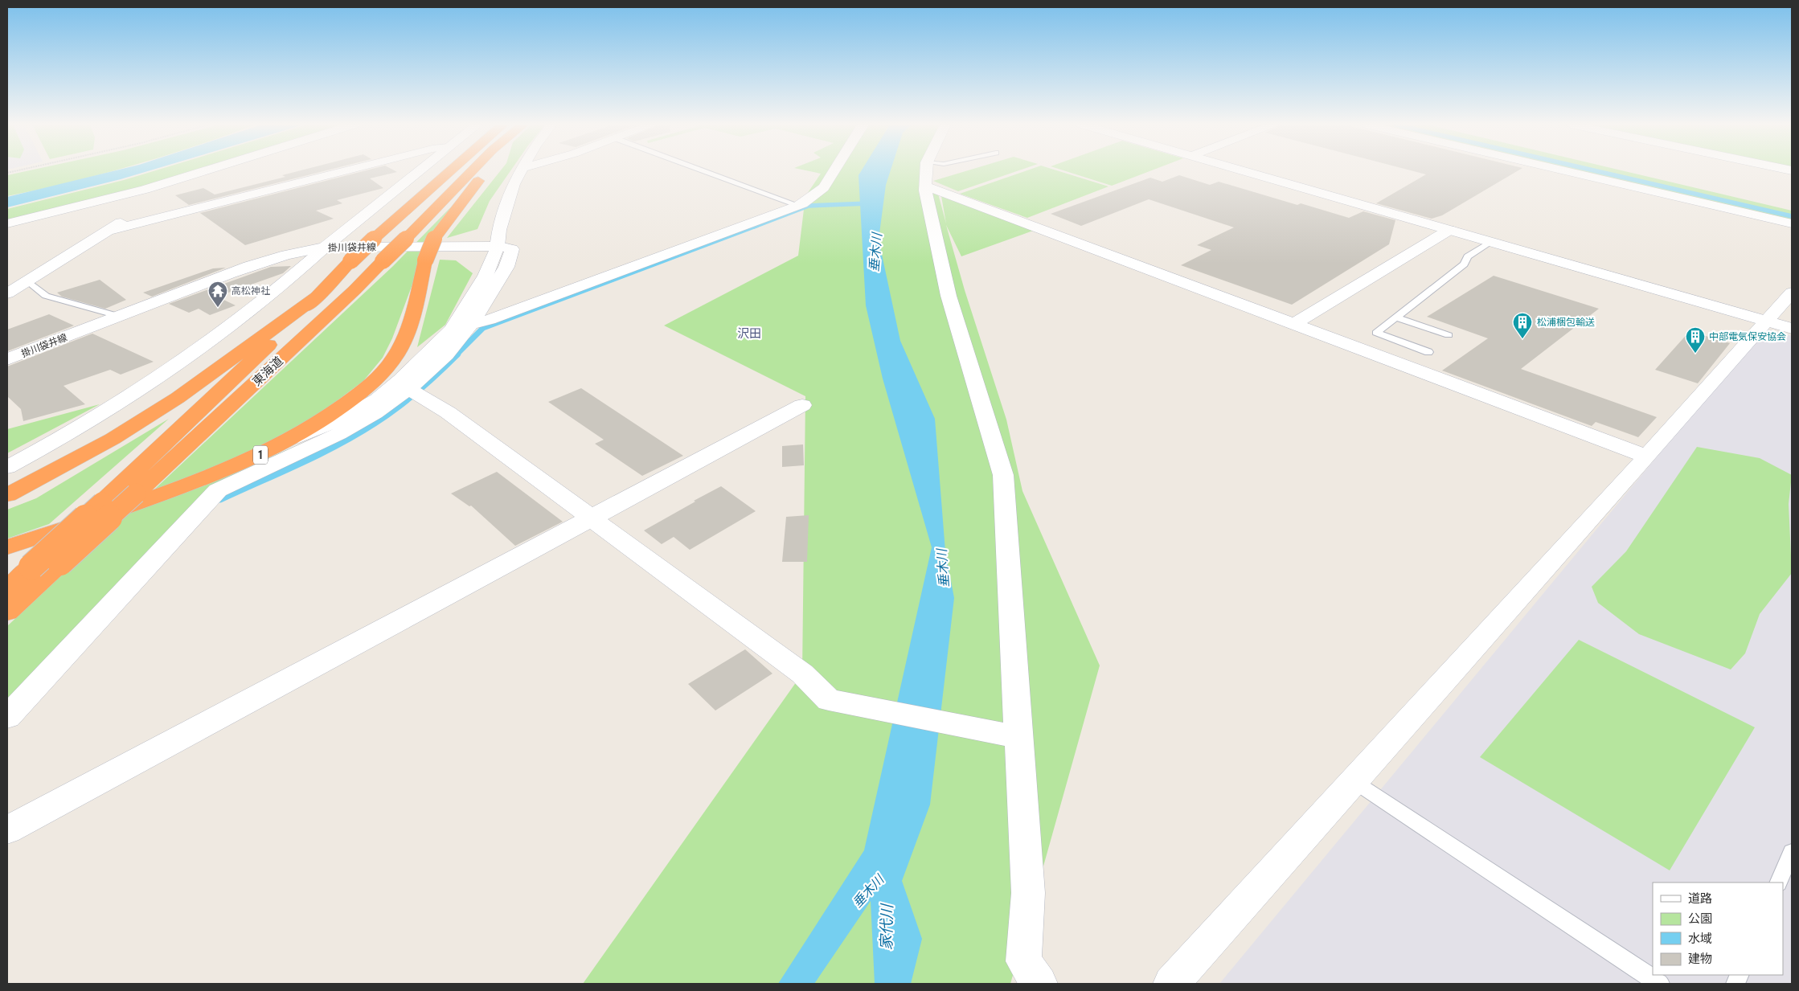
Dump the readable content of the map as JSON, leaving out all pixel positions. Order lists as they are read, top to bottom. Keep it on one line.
{"streets":{"highway":["東海道","1"],"street":["掛川袋井線"]},"districts":["沢田"],"water":["垂木川","家代川"],"places":{"temple":["高松神社"],"building":["松浦梱包輸送","中部電気保安協会"]},"legend":["道路","公園","水域","建物"]}
